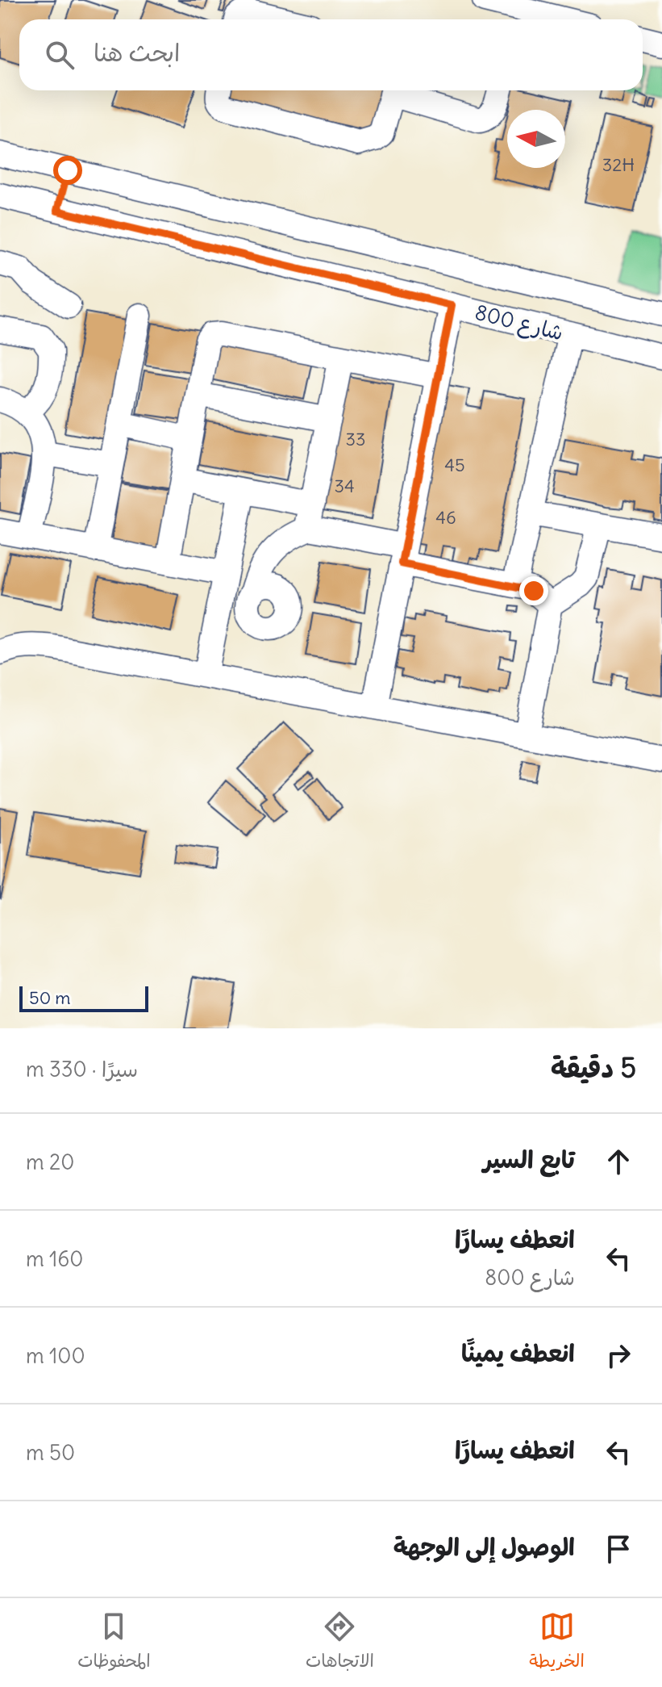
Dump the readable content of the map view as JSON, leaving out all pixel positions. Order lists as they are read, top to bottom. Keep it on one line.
{"streets":{"street":["شارع 800"]},"house_numbers":["32H","33","45","34","46"],"scale_bar":"50 m","north":"left","page":{"search":"ابحث هنا","scale":"50 m","heading":["5 دقيقة","سيرًا · 330 m"],"list":[["تابع السير","20 m"],["انعطف يسارًا","شارع 800","160 m"],["انعطف يمينًا","100 m"],["انعطف يسارًا","50 m"],"الوصول إلى الوجهة"],"nav":["الخريطة","الاتجاهات","المحفوظات"]}}
